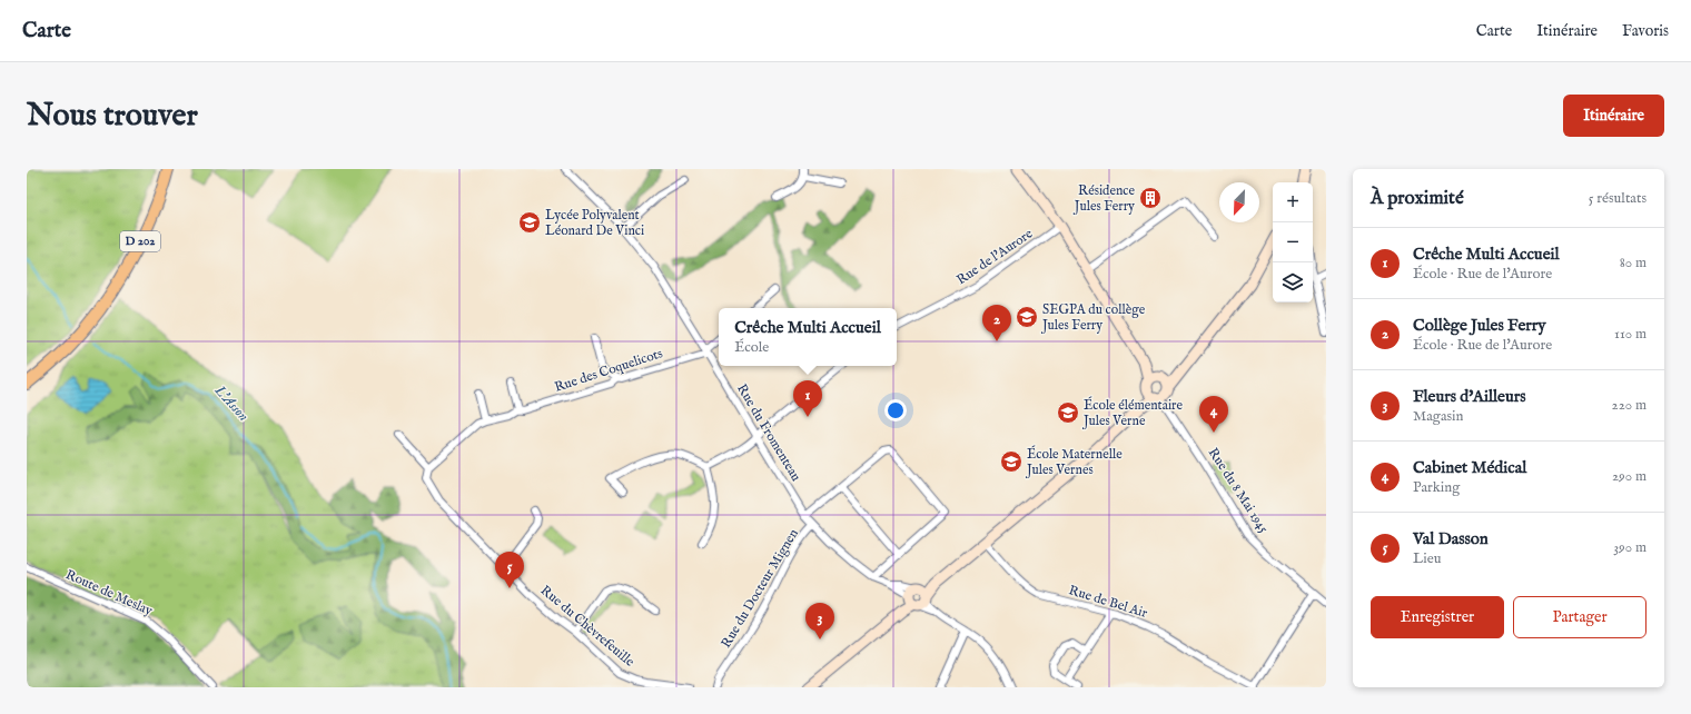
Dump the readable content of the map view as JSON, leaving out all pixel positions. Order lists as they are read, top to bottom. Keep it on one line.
{"streets":{"main road":["D 202"],"street":["Rue de l'Aurore","Rue des Coquelicots","Rue du Fromenteau","Rue du 8 Mai 1945","Rue du Docteur Mignen","Route de Meslay","Rue de Bel Air","Rue du Chèvrefeuille"]},"crossings":[["Rue des Coquelicots","Rue du Fromenteau"],["Rue des Coquelicots","Rue du Chèvrefeuille"],["Rue du Fromenteau","Rue du Docteur Mignen"]],"water":["L'Asson"],"places":{"building":["Résidence Jules Ferry"],"school or university":["Lycée Polyvalent Léonard De Vinci","SEGPA du collège Jules Ferry","École élémentaire Jules Verne","École Maternelle Jules Vernes"]},"north":"bottom left","page":{"header":"Carte","nav":["Carte","Itinéraire","Favoris"],"buttons":["Itinéraire",["Enregistrer","Partager"]],"title":"Nous trouver","heading":["À proximité","5 résultats"],"map_buttons":["+","−"],"list":[{"mark":"1","name":"Crêche Multi Accueil","note":"École · Rue de l'Aurore","value":"80 m"},{"mark":"2","name":"Collège Jules Ferry","note":"École · Rue de l'Aurore","value":"110 m"},{"mark":"3","name":"Fleurs d'Ailleurs","note":"Magasin","value":"220 m"},{"mark":"4","name":"Cabinet Médical","note":"Parking","value":"290 m"},{"mark":"5","name":"Val Dasson","note":"Lieu","value":"390 m"}],"pins":["2","1","4","5","3"],"popup":["Crêche Multi Accueil","École"]}}
